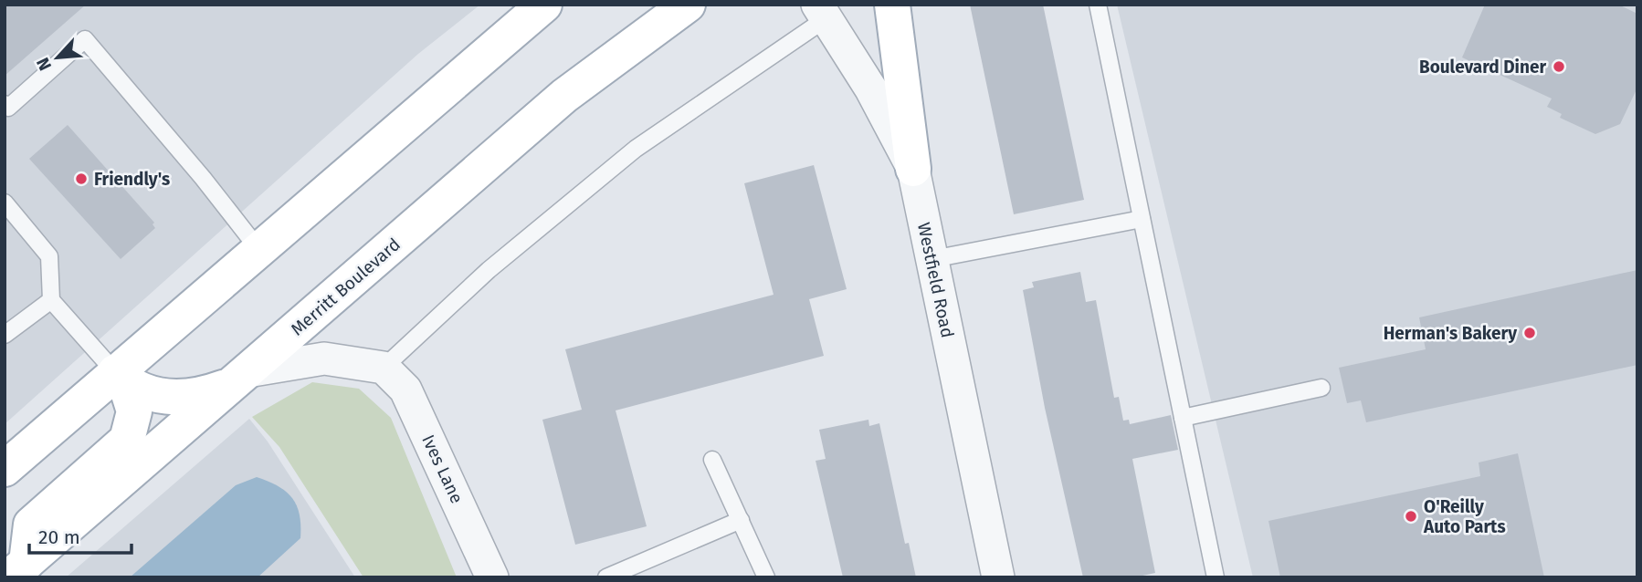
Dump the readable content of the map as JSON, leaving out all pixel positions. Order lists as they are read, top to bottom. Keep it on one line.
{"streets":{"main road":["Merritt Boulevard"],"street":["Westfield Road","Ives Lane"]},"places":["Boulevard Diner","Friendly's","Herman's Bakery","O'Reilly Auto Parts"],"scale_bar":"20 m","north":"bottom left"}
